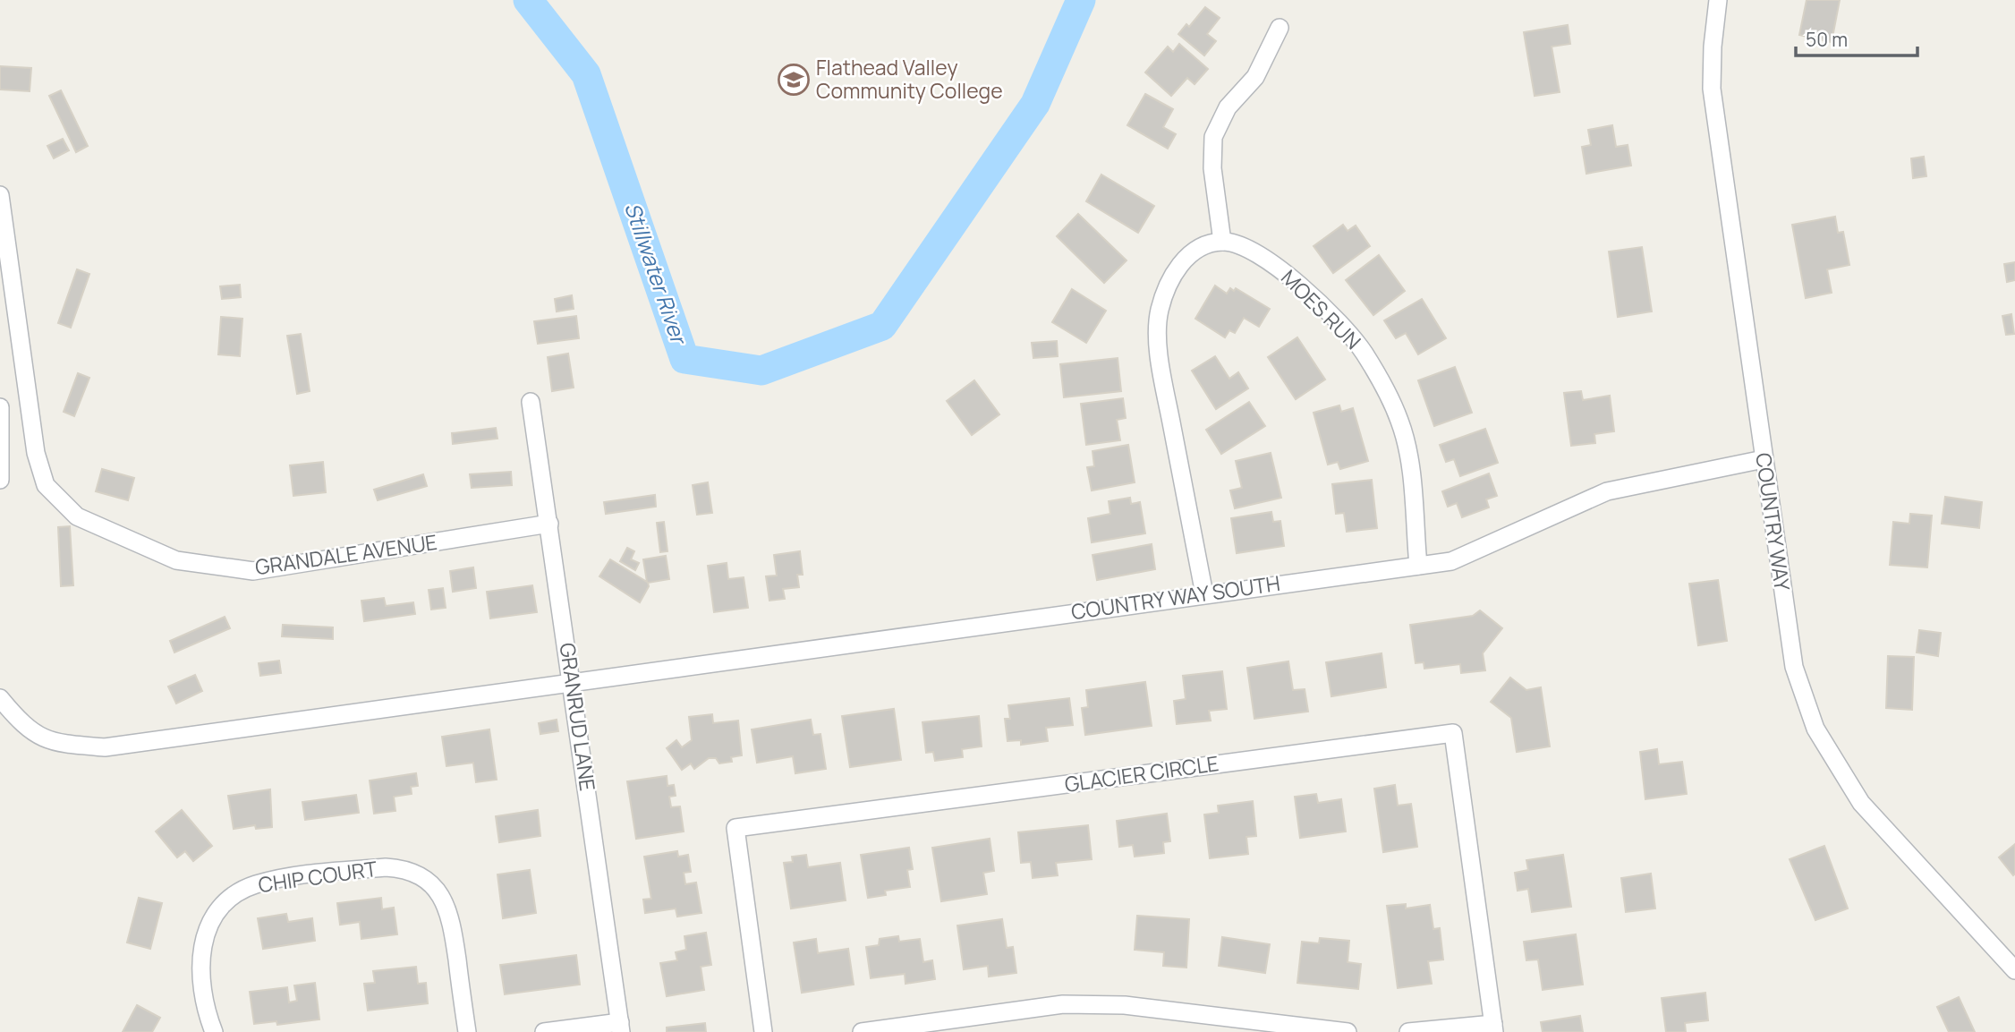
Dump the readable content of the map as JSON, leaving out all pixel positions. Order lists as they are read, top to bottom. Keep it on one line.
{"streets":{"street":["MOES RUN","COUNTRY WAY","GRANDALE AVENUE","COUNTRY WAY SOUTH","GRANRUD LANE","GLACIER CIRCLE","CHIP COURT"]},"crossings":[["MOES RUN","COUNTRY WAY SOUTH"],["COUNTRY WAY","COUNTRY WAY SOUTH"],["GRANDALE AVENUE","GRANRUD LANE"],["COUNTRY WAY SOUTH","GRANRUD LANE"]],"water":["Stillwater River"],"places":{"school or university":["Flathead Valley Community College"]},"scale_bar":"50 m"}
